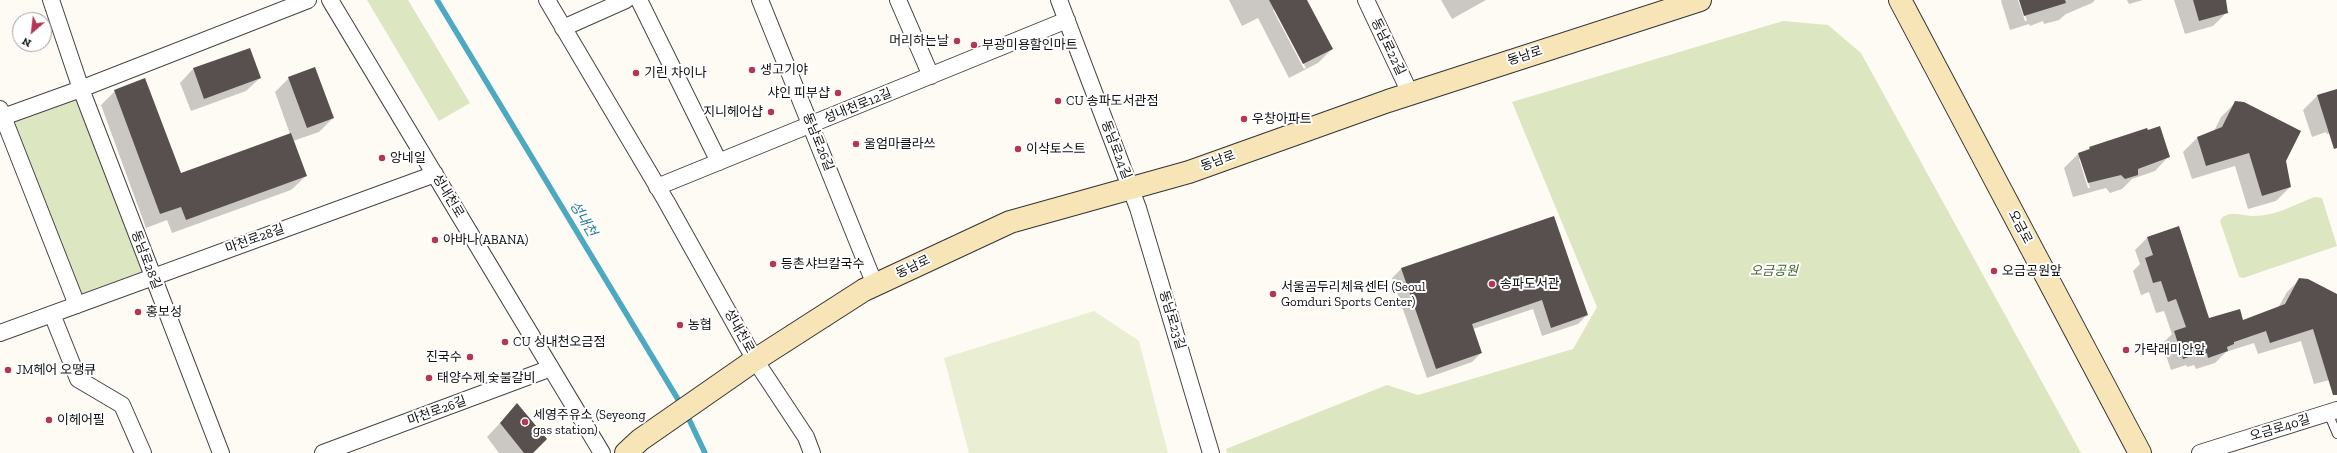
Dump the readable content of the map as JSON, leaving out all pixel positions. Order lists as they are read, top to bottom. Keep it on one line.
{"streets":{"main road":["동남로","오금로"],"street":["동남로22길","성내천로12길","동남로26길","동남로24길","성내천로","마천로28길","동남로28길","동남로23길","마천로26길","오금로40길"]},"crossings":[["동남로22길","동남로"],["동남로","동남로26길"],["동남로","동남로24길"],["동남로","성내천로"],["동남로","동남로23길"],["성내천로12길","동남로26길"],["성내천로12길","동남로24길"],["성내천로12길","성내천로"],["동남로24길","동남로23길"],["성내천로","마천로28길"],["성내천로","마천로26길"],["마천로28길","동남로28길"]],"water":["성내천"],"parks":["오금공원"],"places":["머리하는날","부광미용할인마트","생고기야","기린 차이나","샤인 피부샵","CU 송파도서관점","지니헤어샵","우창아파트","울엄마클라쓰","이삭토스트","앙네일","아바나(ABANA)","등촌샤브칼국수","오금공원앞","송파도서관","서울곰두리체육센터 (Seoul Gomduri Sports Center)","홍보성","농협","CU 성내천오금점","가락래미안앞","진국수","JM헤어 오땡큐","태양수제 숯불갈비","이헤어필","세영주유소 (Seyeong gas station)"],"north":"bottom left"}
